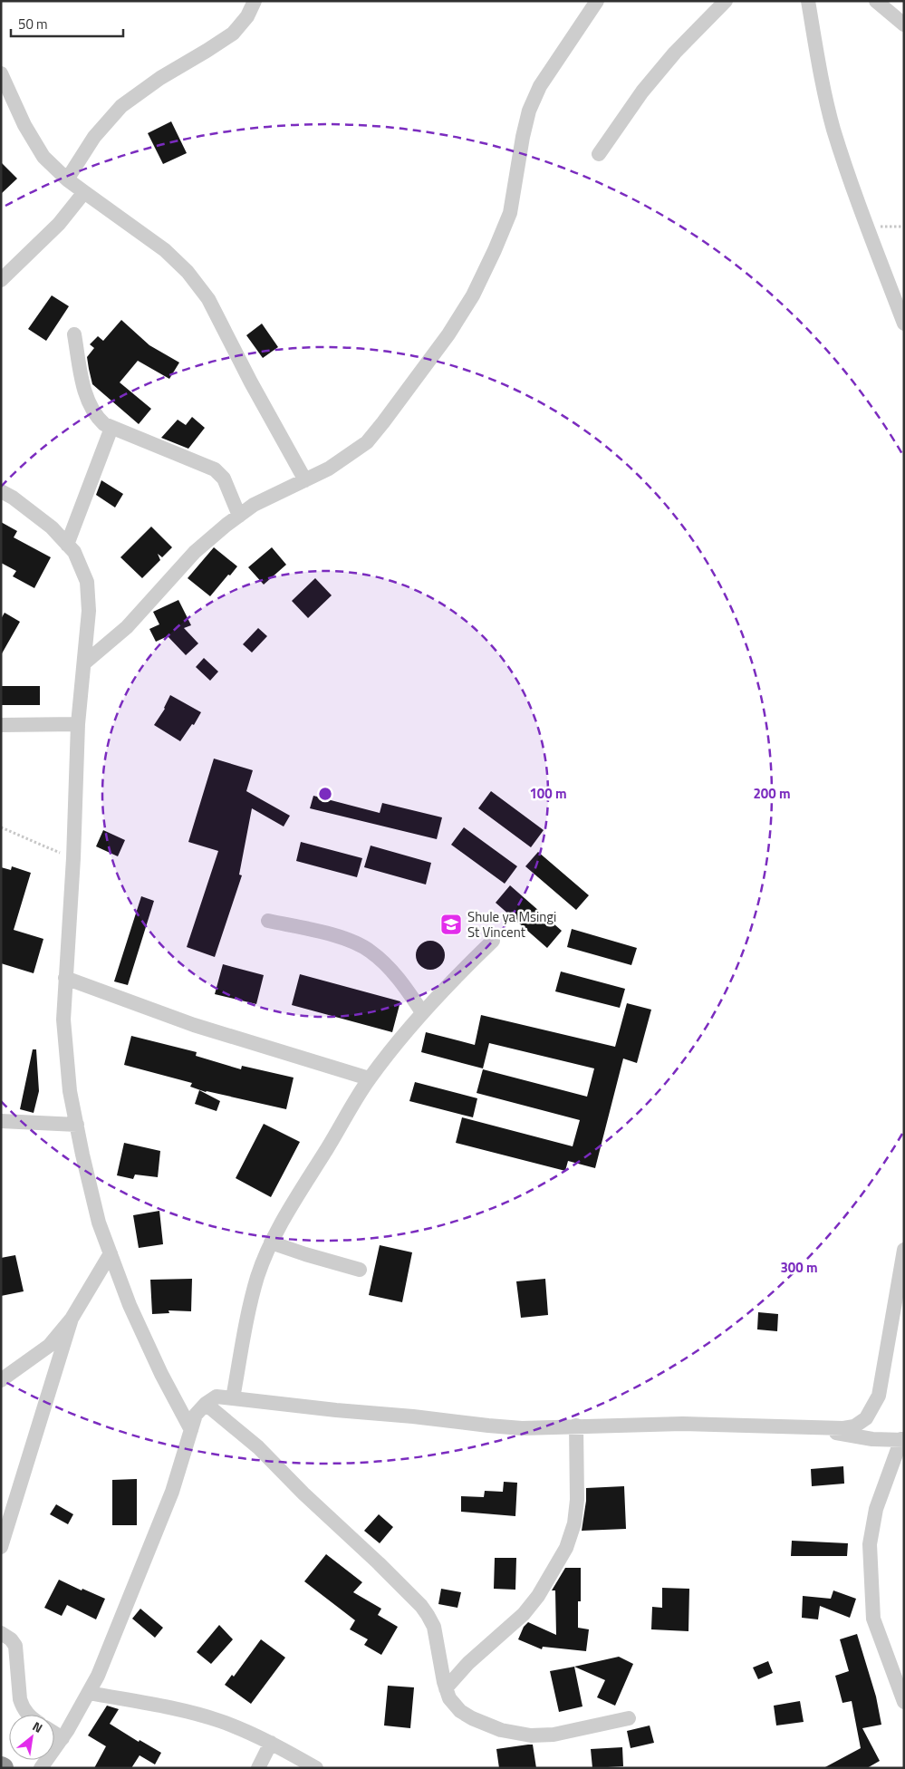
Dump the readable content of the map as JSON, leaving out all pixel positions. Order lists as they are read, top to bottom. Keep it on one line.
{"places":{"school or university":["Shule ya Msingi St Vincent"]},"scale_bar":"50 m","north":"top right","rings":["100 m","200 m","300 m"]}
